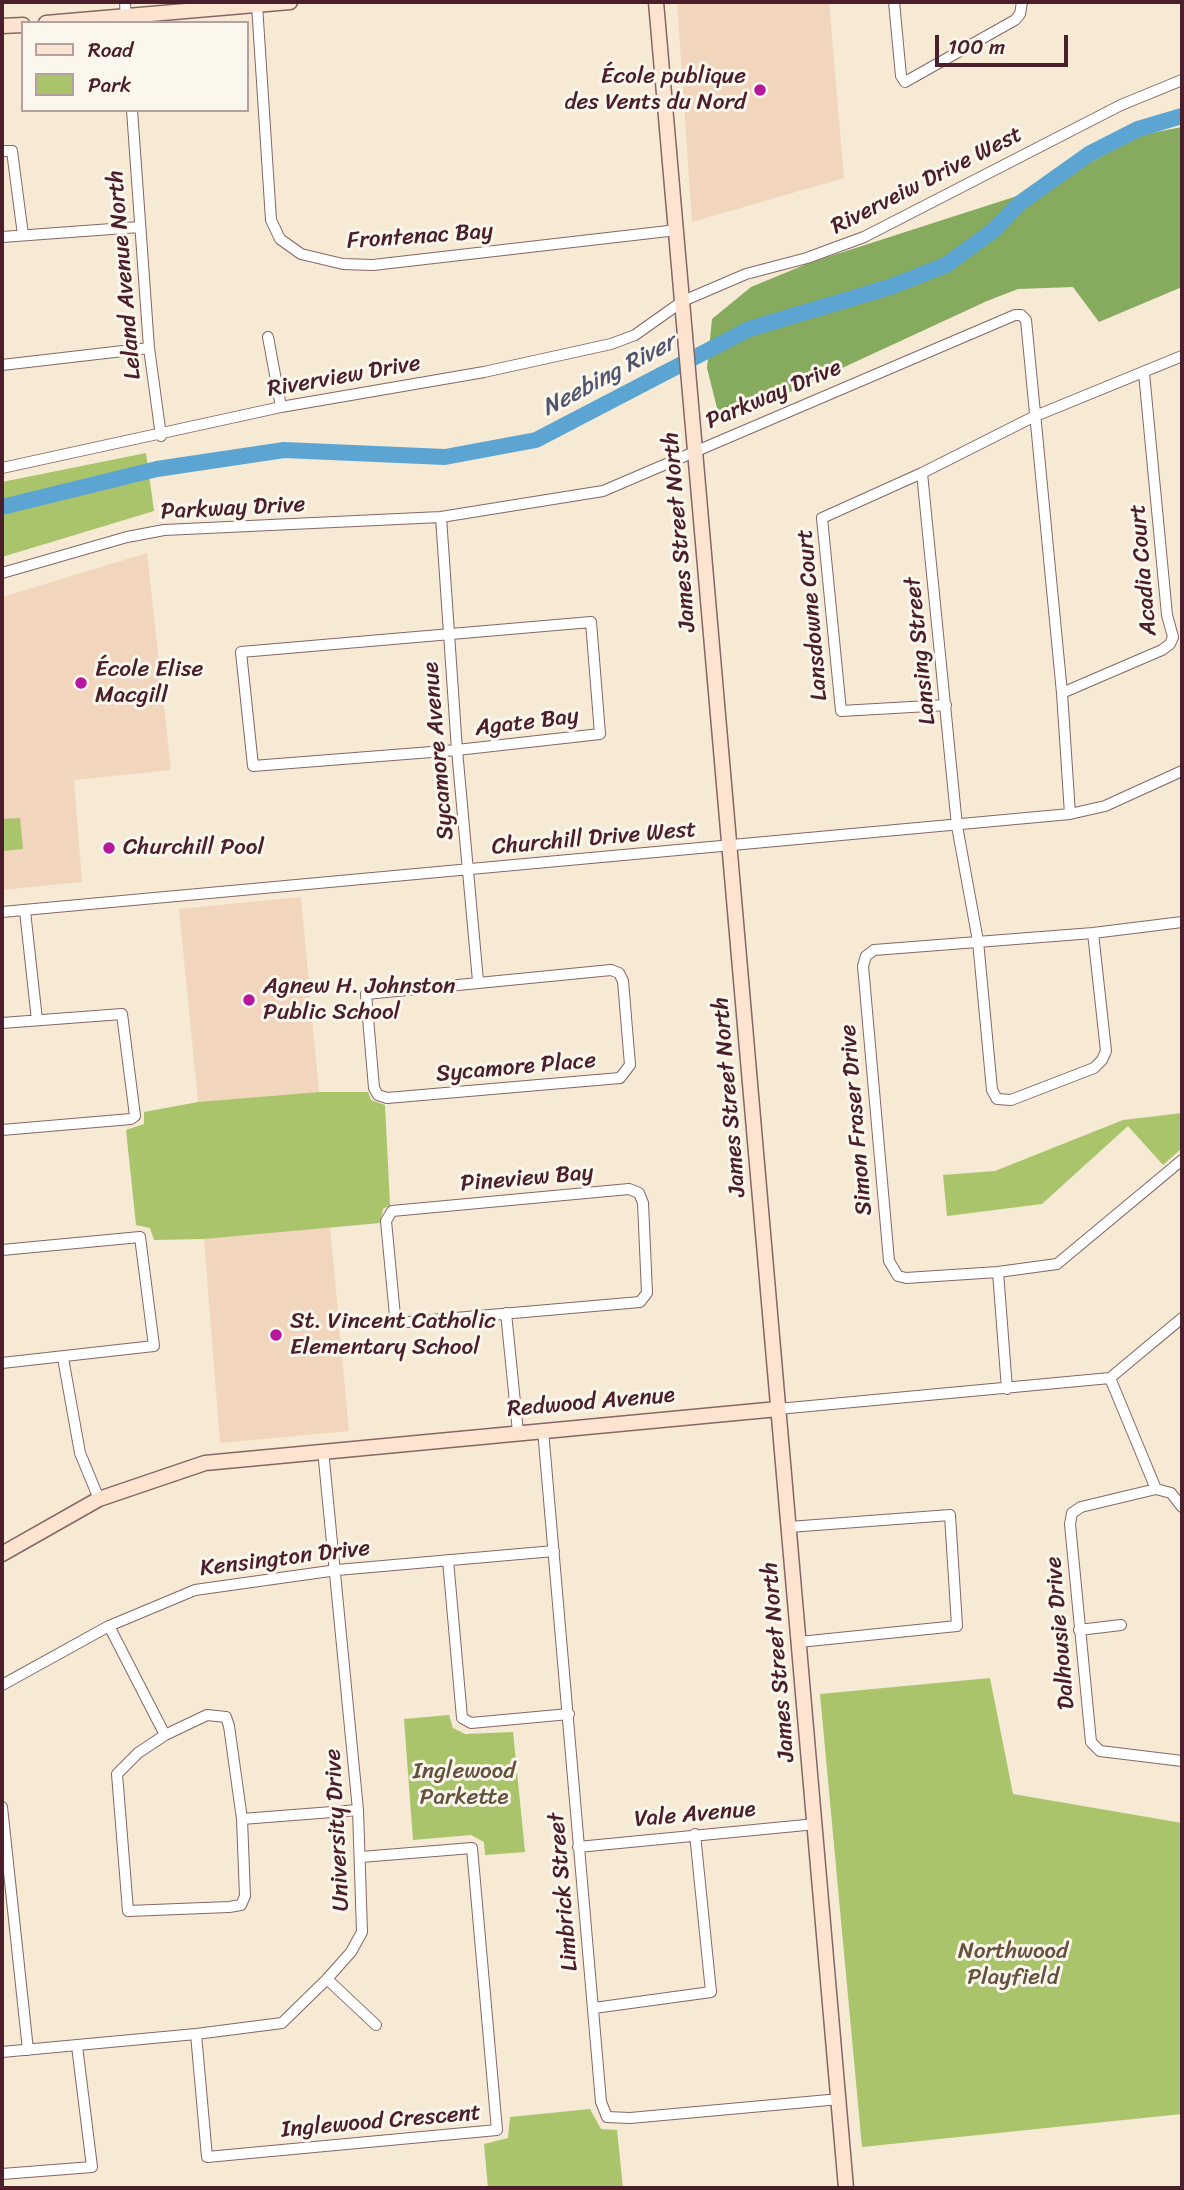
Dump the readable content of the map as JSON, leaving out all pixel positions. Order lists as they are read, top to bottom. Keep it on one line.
{"streets":{"street":["Riverveiw Drive West","Frontenac Bay","Leland Avenue North","Riverview Drive","Parkway Drive","James Street North","Acadia Court","Lansdowne Court","Lansing Street","Agate Bay","Sycamore Avenue","Churchill Drive West","Sycamore Place","Simon Fraser Drive","Pineview Bay","Redwood Avenue","Kensington Drive","Dalhousie Drive","Vale Avenue","University Drive","Limbrick Street","Inglewood Crescent"]},"crossings":[["Riverveiw Drive West","Riverview Drive"],["Riverveiw Drive West","James Street North"],["Frontenac Bay","James Street North"],["Leland Avenue North","Riverview Drive"],["Riverview Drive","James Street North"],["Parkway Drive","James Street North"],["Parkway Drive","Acadia Court"],["Parkway Drive","Lansdowne Court"],["Parkway Drive","Sycamore Avenue"],["Parkway Drive","Churchill Drive West"],["James Street North","Churchill Drive West"],["James Street North","Redwood Avenue"],["James Street North","Vale Avenue"],["James Street North","Limbrick Street"],["Acadia Court","Lansdowne Court"],["Lansdowne Court","Lansing Street"],["Lansing Street","Churchill Drive West"],["Lansing Street","Simon Fraser Drive"],["Agate Bay","Sycamore Avenue"],["Sycamore Avenue","Churchill Drive West"],["Sycamore Avenue","Sycamore Place"],["Redwood Avenue","University Drive"],["Redwood Avenue","Limbrick Street"],["Kensington Drive","University Drive"],["Kensington Drive","Limbrick Street"],["Vale Avenue","Limbrick Street"],["University Drive","Inglewood Crescent"]],"water":["Neebing River"],"parks":["Inglewood Parkette","Northwood Playfield"],"places":["École publique des Vents du Nord","École Elise Macgill","Churchill Pool","Agnew H. Johnston Public School","St. Vincent Catholic Elementary School"],"legend":["Road","Park"],"scale_bar":"100 m"}
